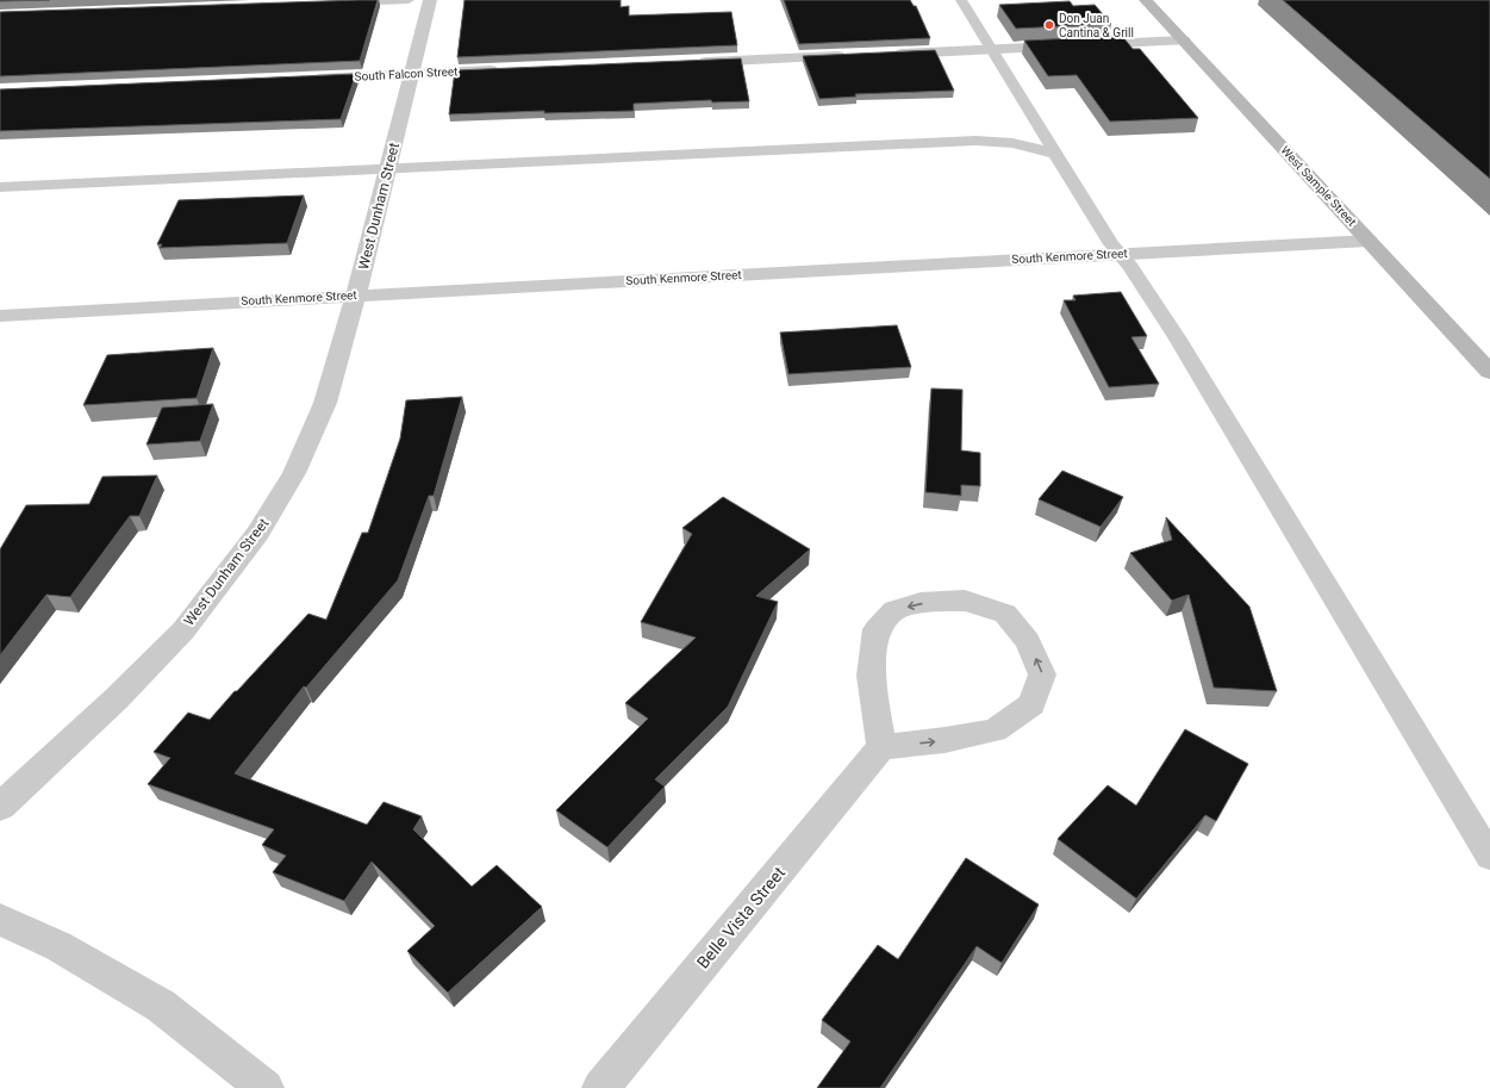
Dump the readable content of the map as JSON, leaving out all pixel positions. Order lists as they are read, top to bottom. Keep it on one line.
{"streets":{"main road":["West Sample Street"],"street":["South Falcon Street","West Dunham Street","South Kenmore Street","Belle Vista Street"]},"crossings":[["South Falcon Street","West Dunham Street"],["West Sample Street","South Kenmore Street"],["West Dunham Street","South Kenmore Street"]],"places":["Don Juan Cantina & Grill"]}
